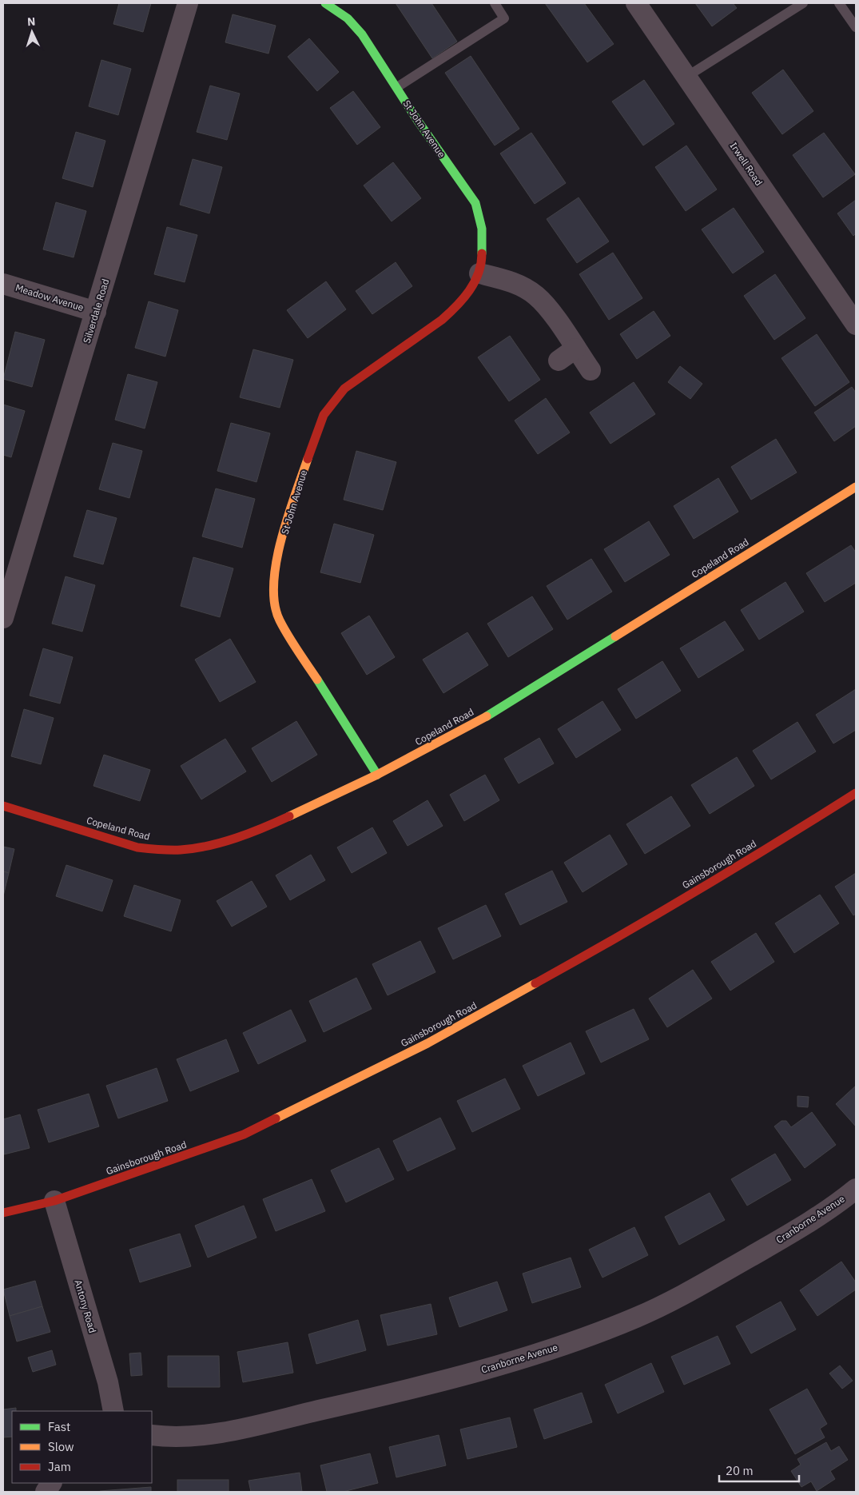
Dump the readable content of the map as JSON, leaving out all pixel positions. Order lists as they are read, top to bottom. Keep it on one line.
{"streets":{"street":["St John Avenue","Irwell Road","Meadow Avenue","Silverdale Road","Copeland Road","Gainsborough Road","Cranborne Avenue","Antony Road"]},"crossings":[["St John Avenue","Copeland Road"],["Meadow Avenue","Silverdale Road"],["Gainsborough Road","Antony Road"]],"legend":["Fast","Slow","Jam"],"scale_bar":"20 m","north":"top"}
